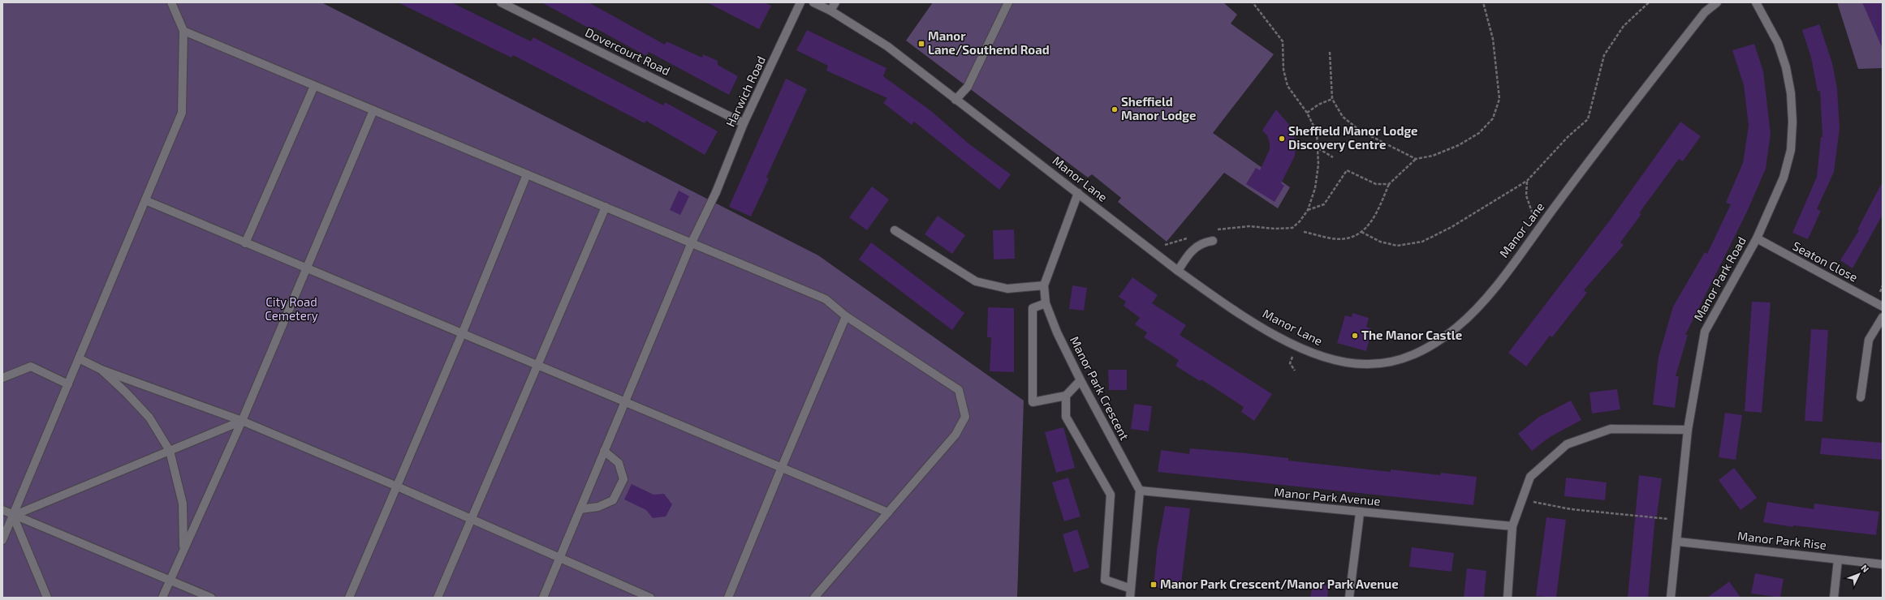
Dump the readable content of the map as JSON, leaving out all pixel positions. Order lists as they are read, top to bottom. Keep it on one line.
{"streets":{"street":["Dovercourt Road","Harwich Road","Manor Lane","Seaton Close","Manor Park Road","Manor Park Crescent","Manor Park Avenue","Manor Park Rise"]},"crossings":[["Dovercourt Road","Harwich Road"],["Manor Lane","Manor Park Crescent"],["Seaton Close","Manor Park Road"],["Manor Park Road","Manor Park Rise"],["Manor Park Crescent","Manor Park Avenue"]],"parks":["City Road Cemetery"],"places":{"transit":["Manor Lane/Southend Road","Manor Park Crescent/Manor Park Avenue"],"other":["Sheffield Manor Lodge","Sheffield Manor Lodge Discovery Centre","The Manor Castle"]},"north":"top right"}
